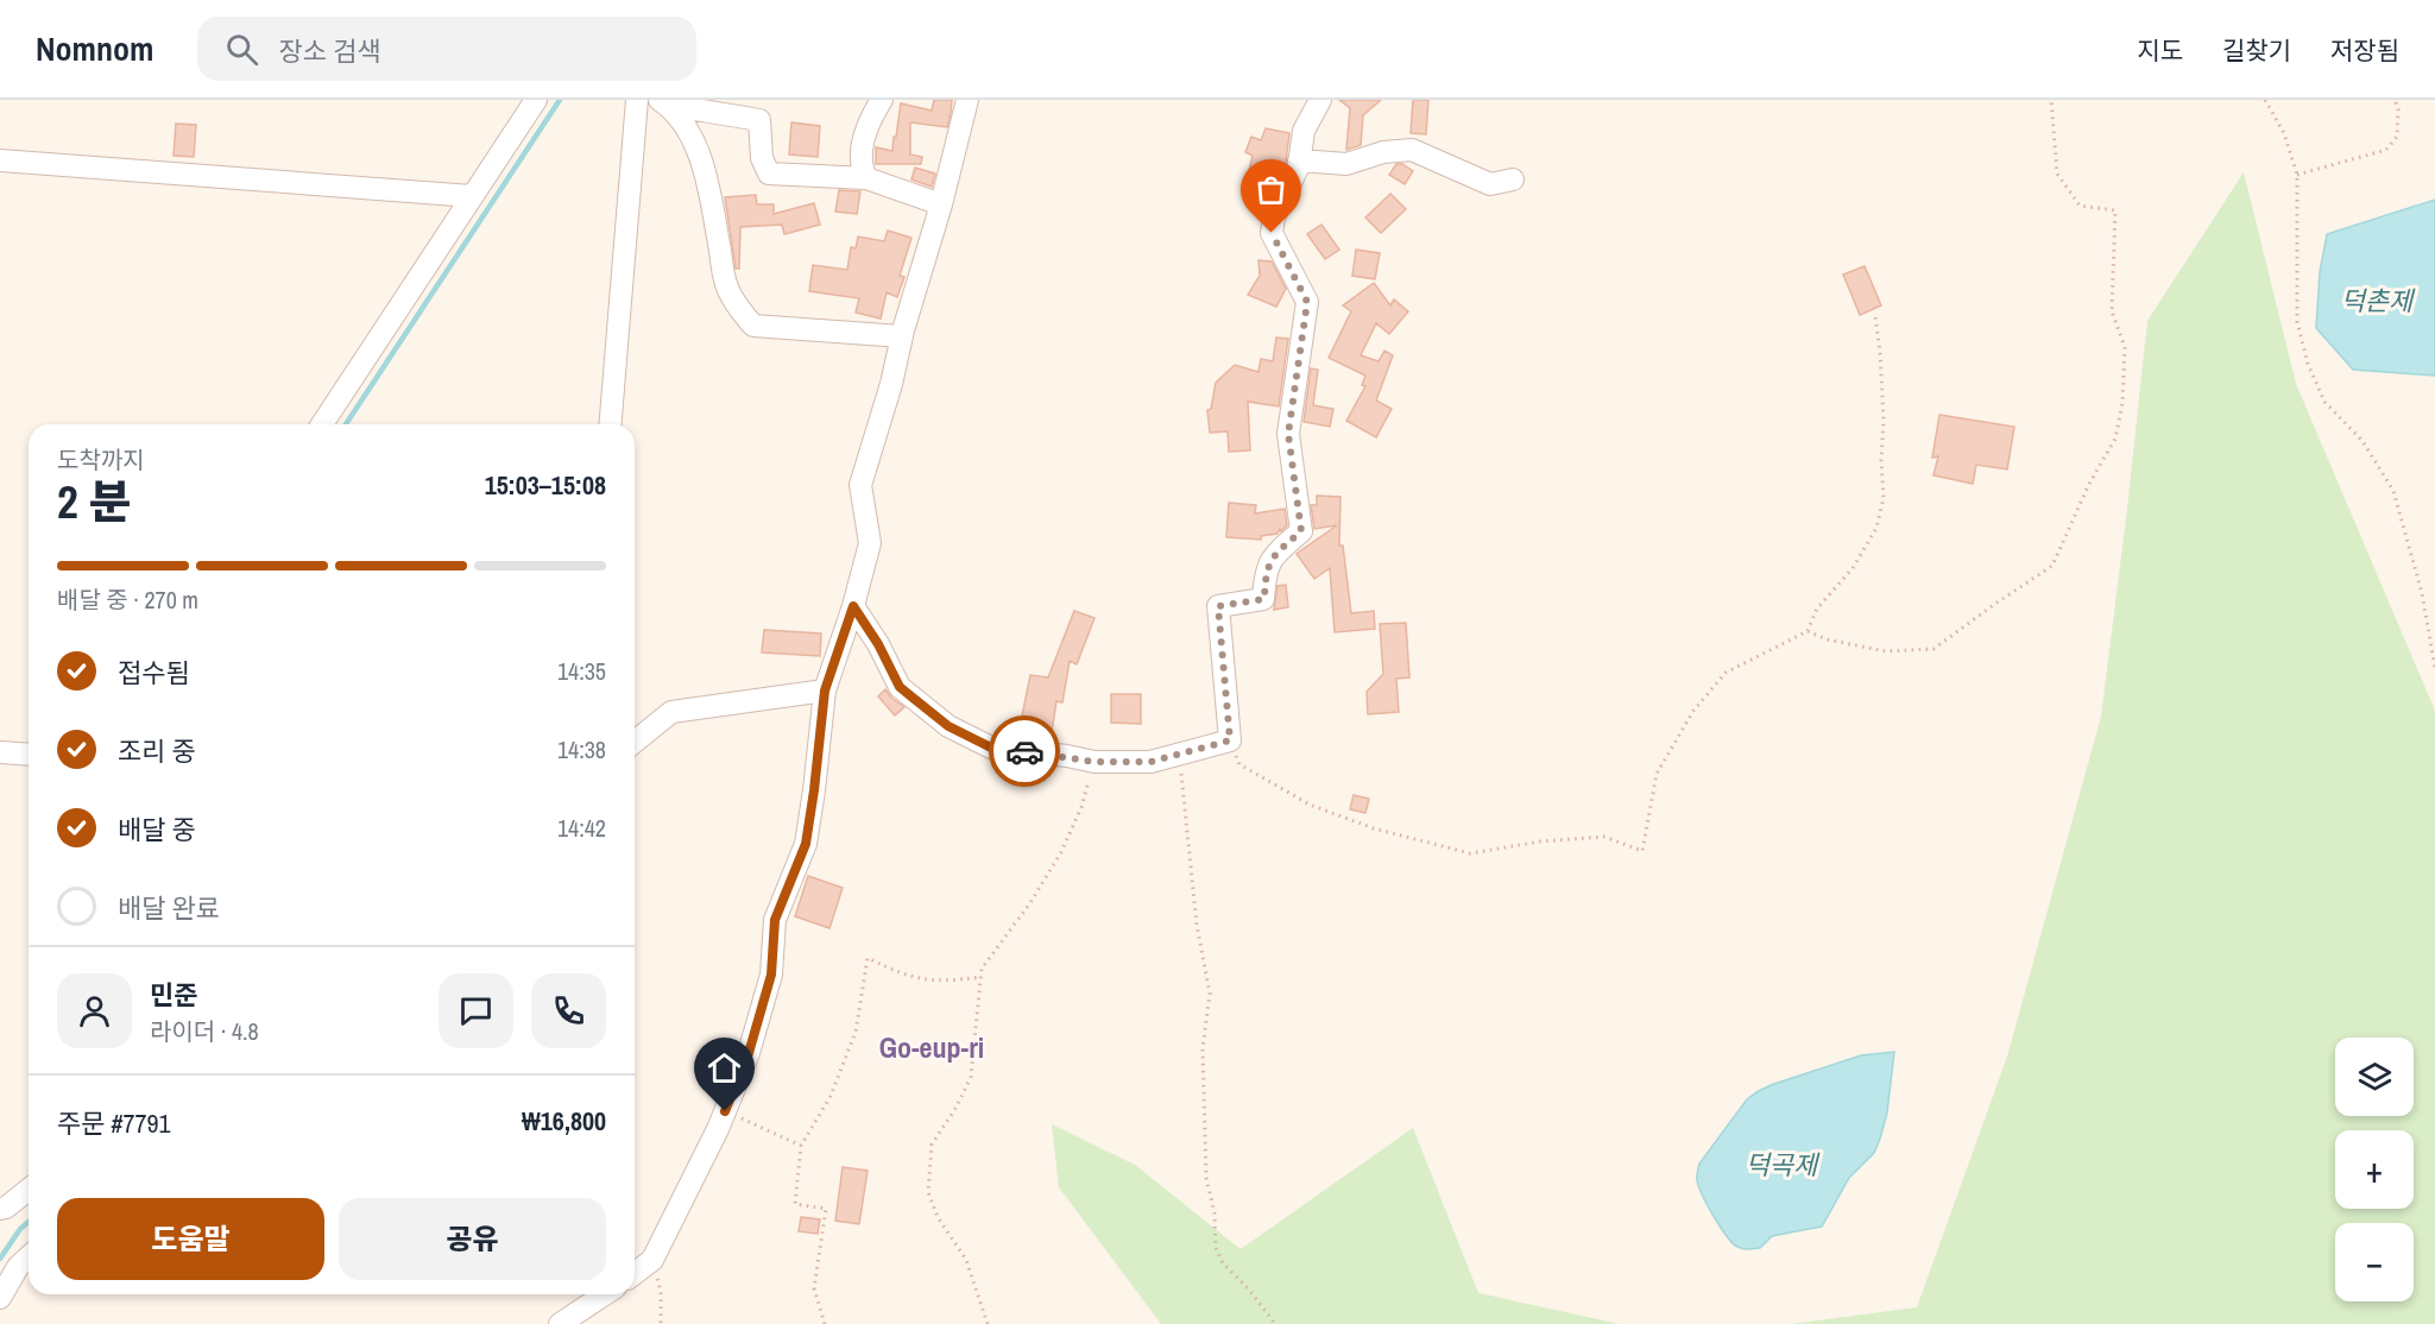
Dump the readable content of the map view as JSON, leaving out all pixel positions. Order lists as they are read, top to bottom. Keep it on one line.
{"districts":["Go-eup-ri"],"water":["덕촌제","덕곡제"],"page":{"header":"Nomnom","search":"장소 검색","nav":["지도","길찾기","저장됨"],"heading":["2 분","도착까지","15:03–15:08"],"panel":["민준","라이더 · 4.8","주문 #7791","₩16,800"],"bar":"배달 중 · 270 m","list":[["접수됨","14:35"],["조리 중","14:38"],["배달 중","14:42"],"배달 완료"],"map_buttons":["+","−"],"buttons":["도움말","공유"]}}
